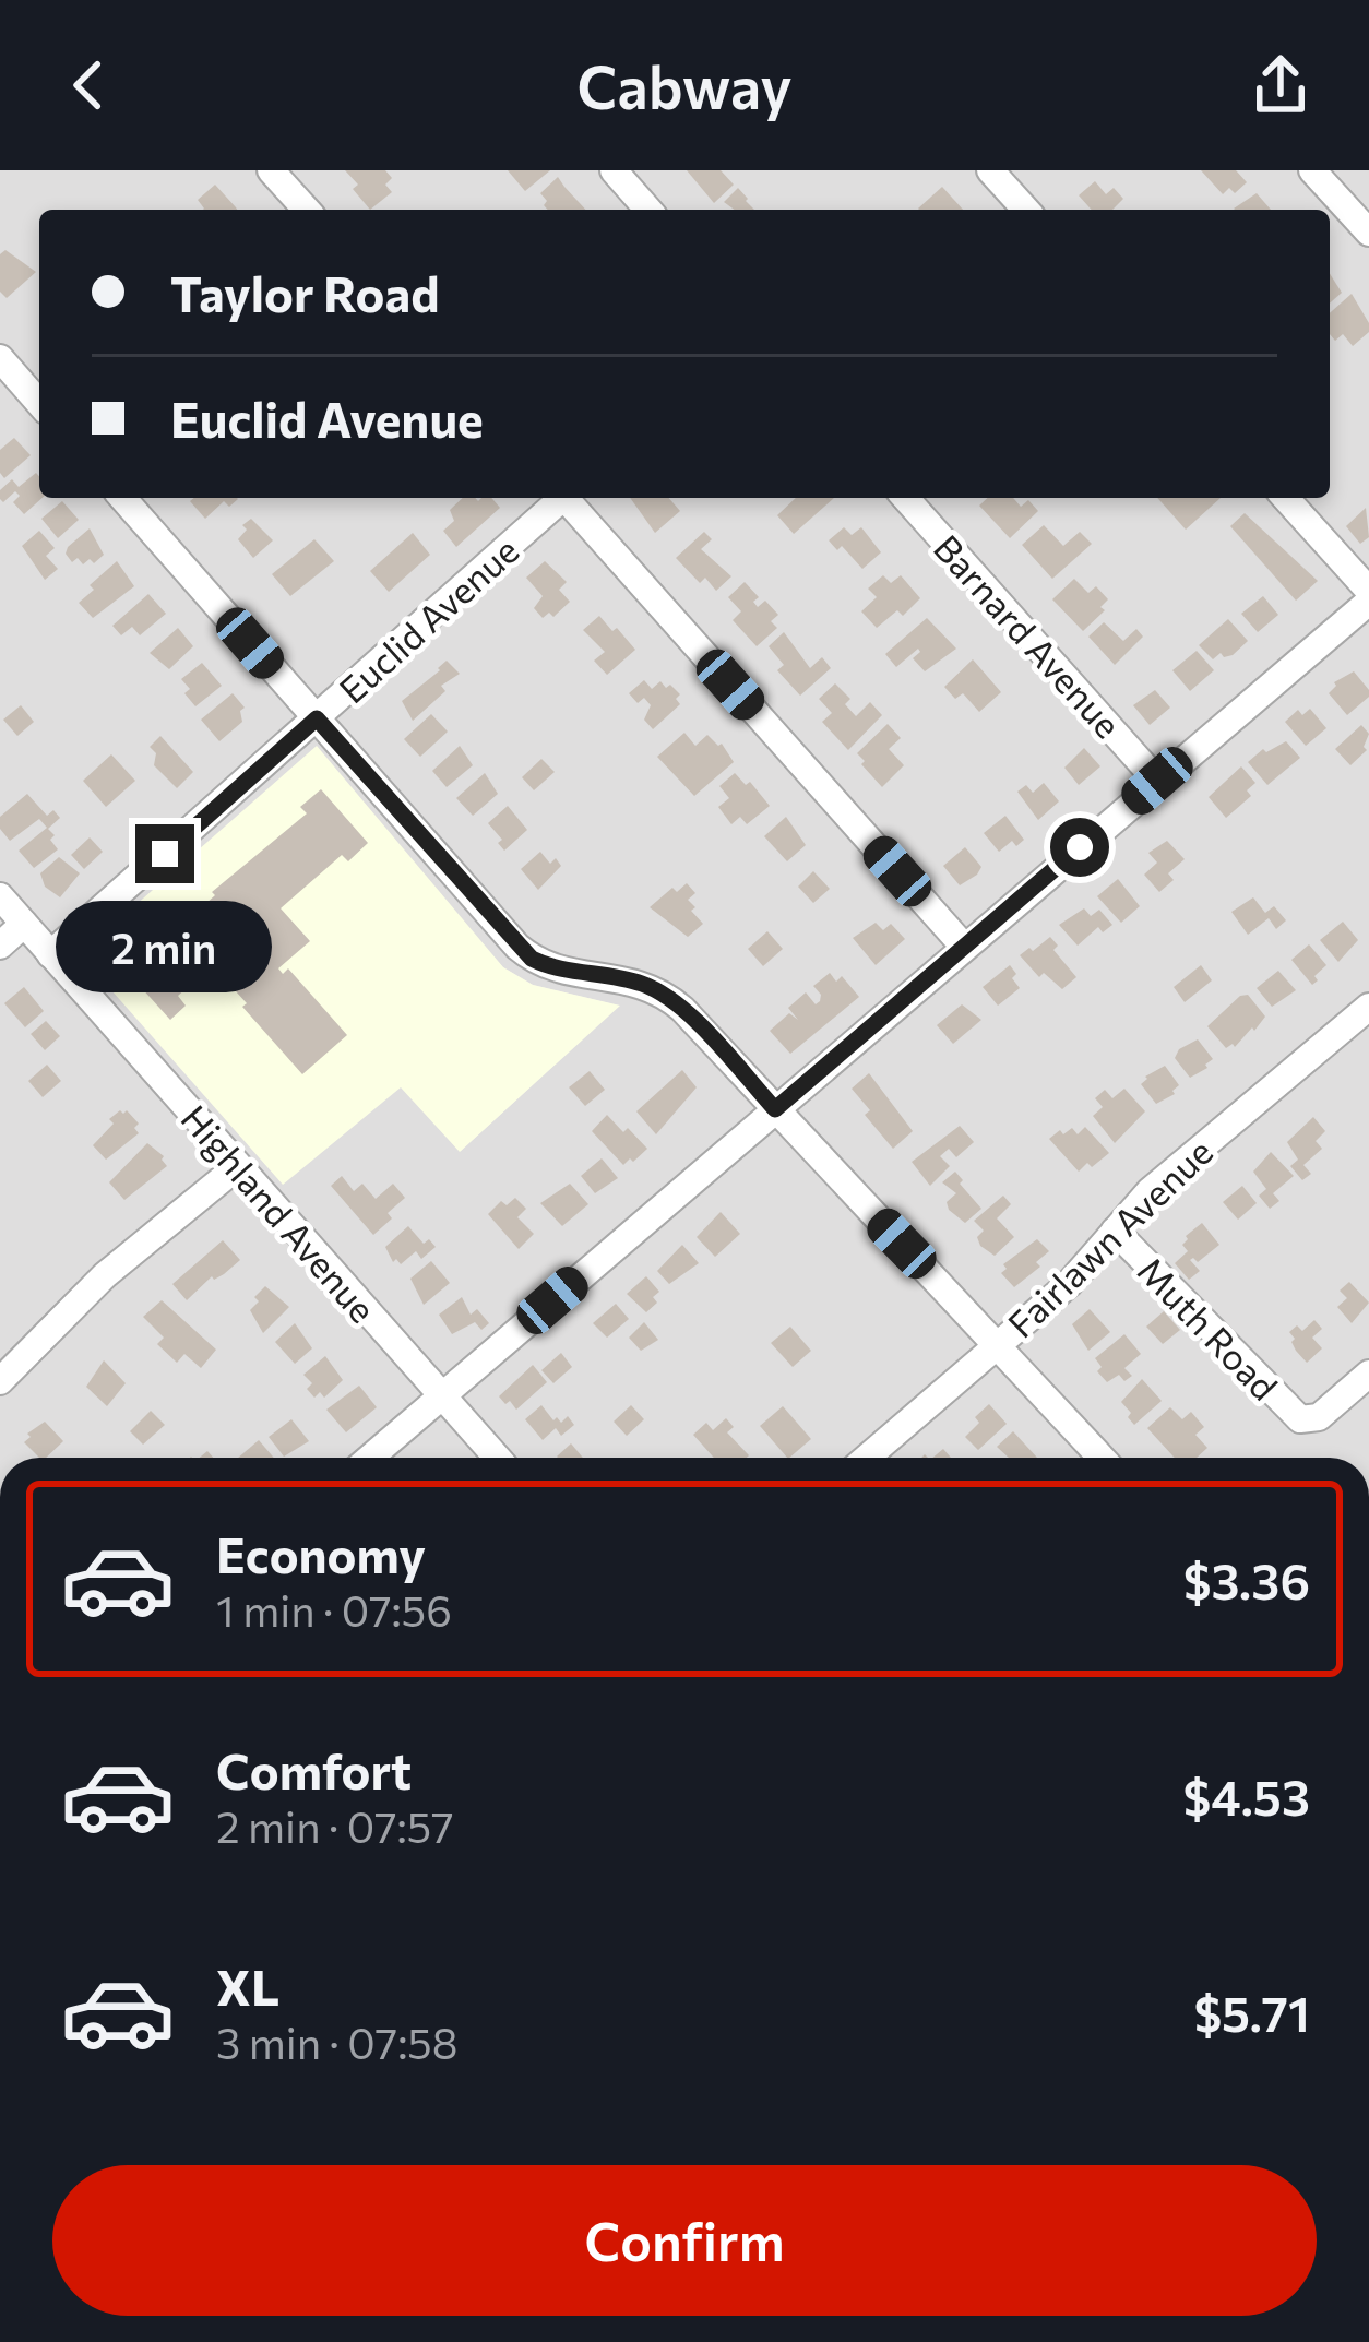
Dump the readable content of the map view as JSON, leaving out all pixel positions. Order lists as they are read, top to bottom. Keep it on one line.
{"streets":{"street":["Euclid Avenue","Barnard Avenue","Highland Avenue","Fairlawn Avenue","Muth Road"]},"crossings":[["Euclid Avenue","Highland Avenue"],["Fairlawn Avenue","Muth Road"]],"page":{"header":"Cabway","banner":["Taylor Road","Euclid Avenue"],"bubble":"2 min","list":[{"name":"Economy","note":"1 min · 07:56","value":"$3.36"},{"name":"Comfort","note":"2 min · 07:57","value":"$4.53"},{"name":"XL","note":"3 min · 07:58","value":"$5.71"}],"buttons":"Confirm"}}
